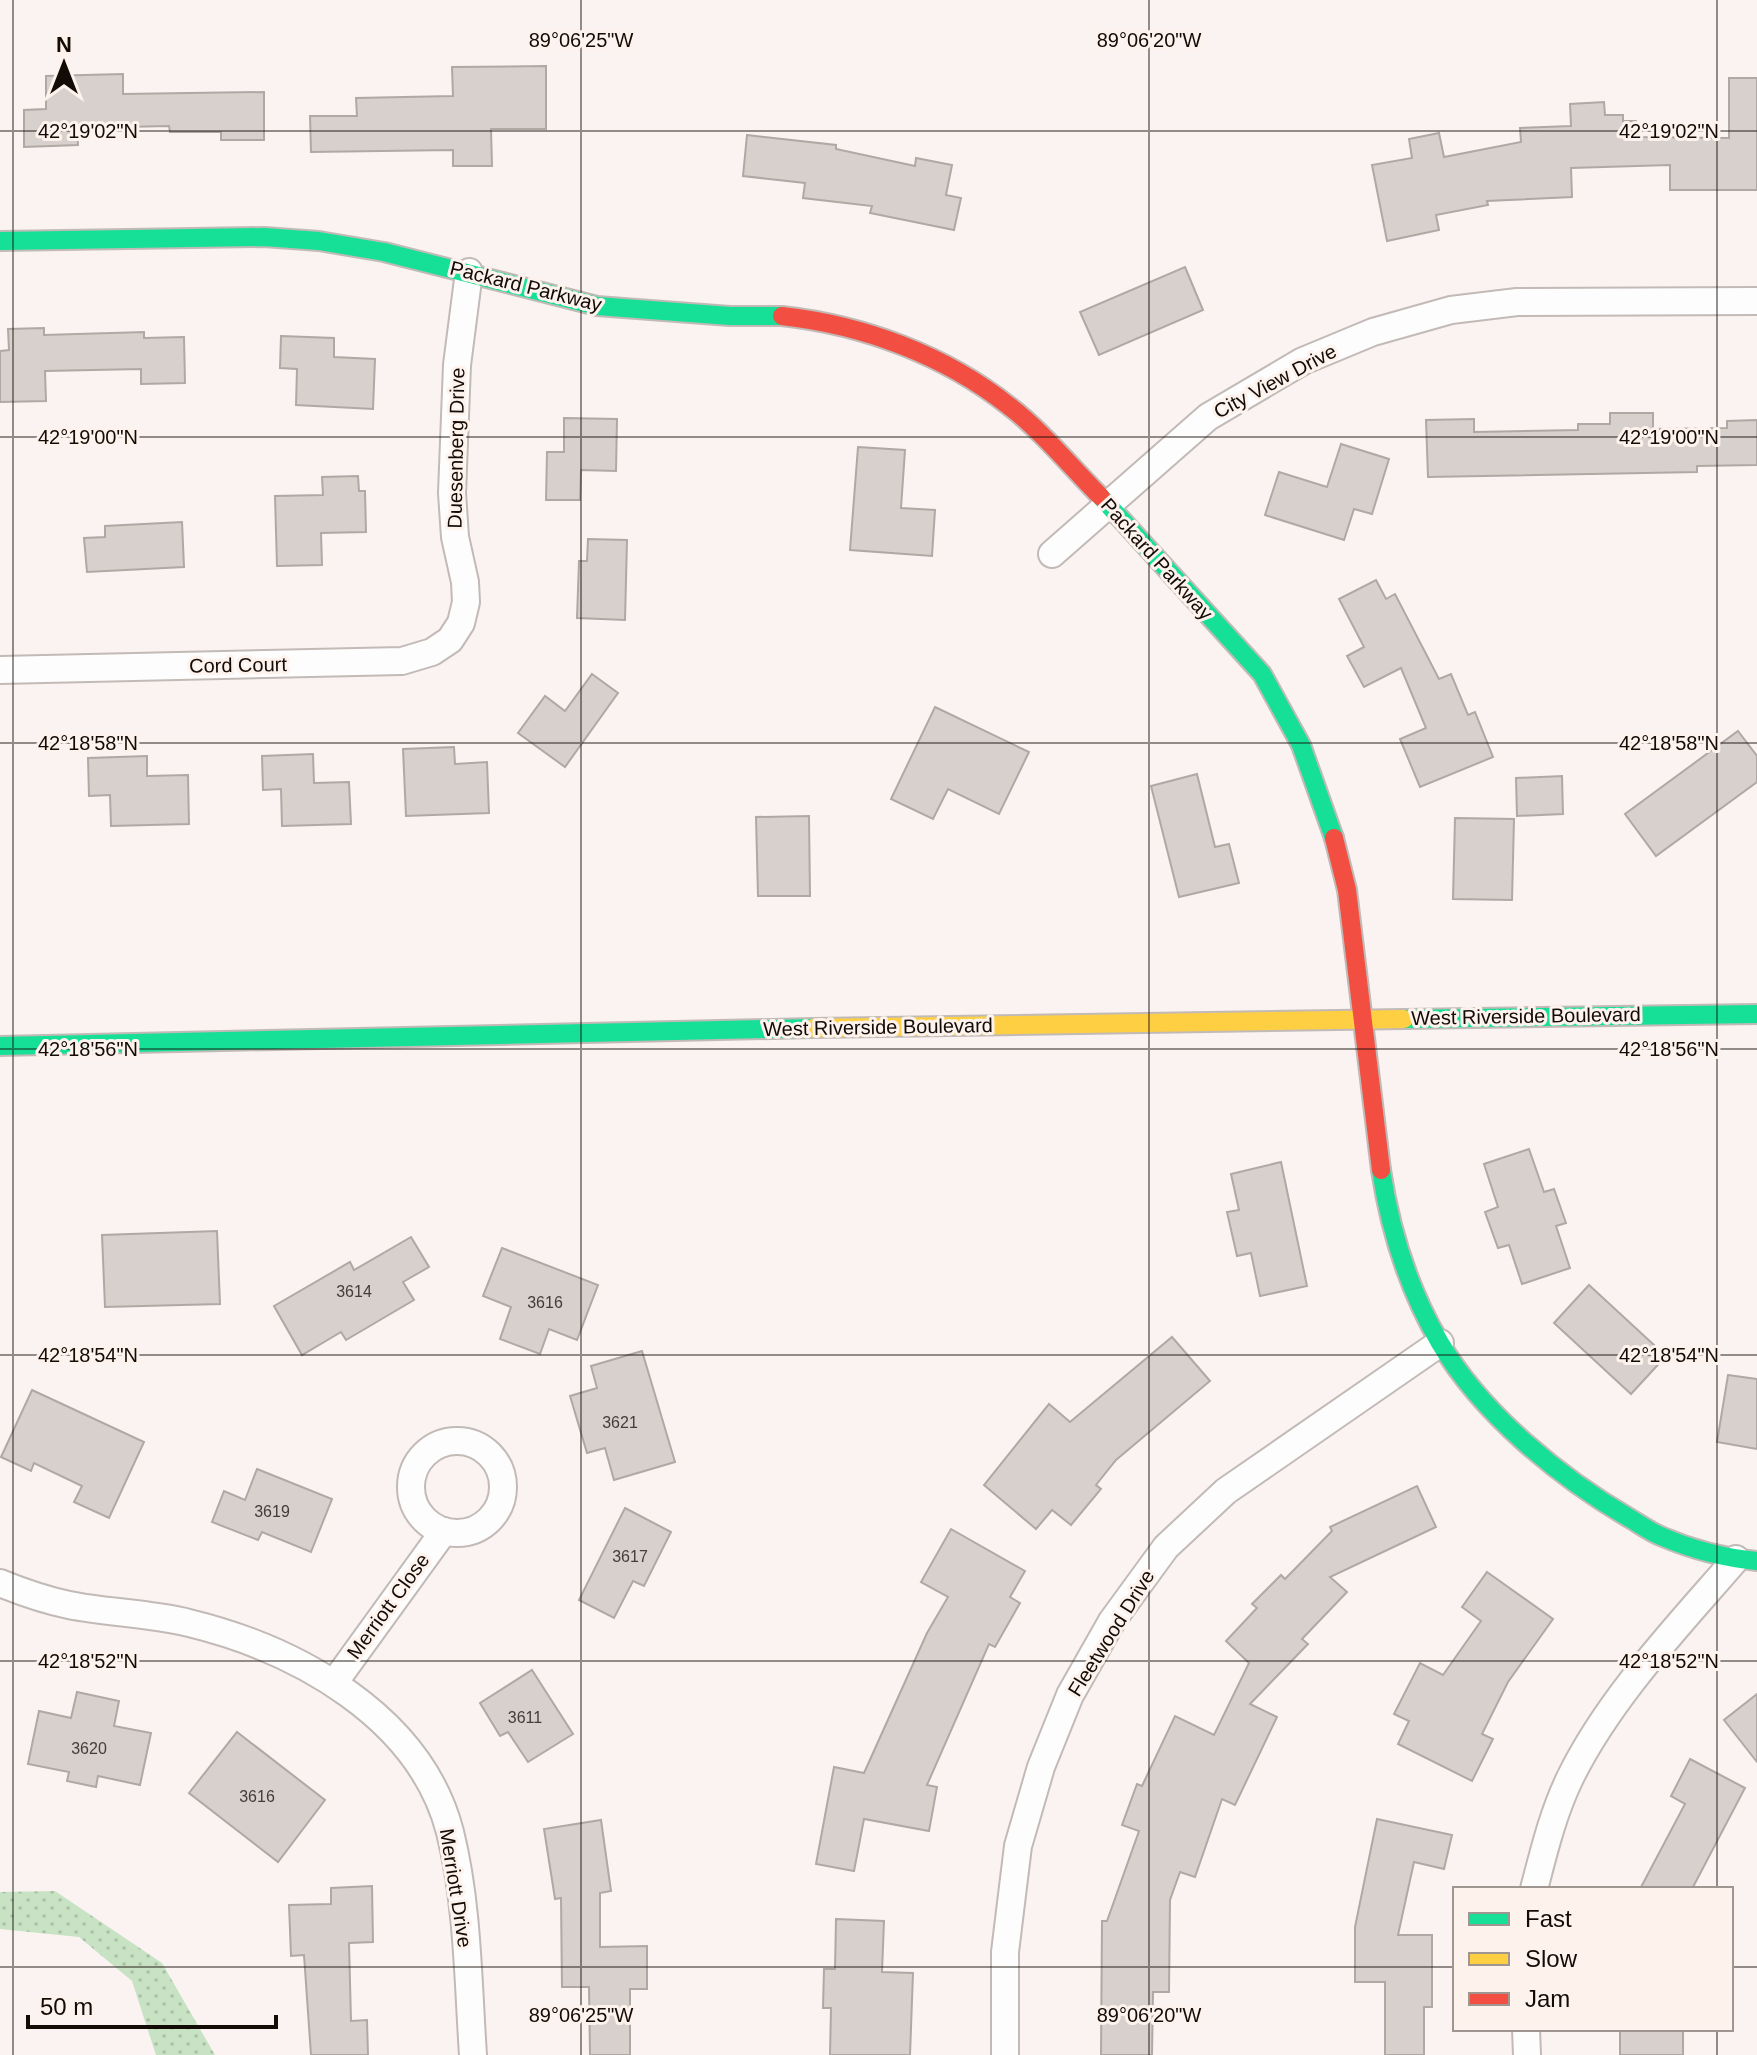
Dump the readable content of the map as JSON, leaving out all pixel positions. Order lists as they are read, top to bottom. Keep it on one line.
{"streets":{"street":["Packard Parkway","City View Drive","Duesenberg Drive","Cord Court","West Riverside Boulevard","Merriott Close","Fleetwood Drive","Merriott Drive"]},"crossings":[["Packard Parkway","City View Drive"],["Packard Parkway","Duesenberg Drive"],["Packard Parkway","West Riverside Boulevard"],["Packard Parkway","Fleetwood Drive"],["Duesenberg Drive","Cord Court"],["Merriott Close","Merriott Drive"]],"house_numbers":["3614","3616","3621","3619","3617","3611","3620","3616"],"legend":["Fast","Slow","Jam"],"scale_bar":"50 m","north":"top","coordinates":["89°06'25\"W","89°06'20\"W","42°19'02\"N","42°19'00\"N","42°18'58\"N","42°18'56\"N","42°18'54\"N","42°18'52\"N"]}
